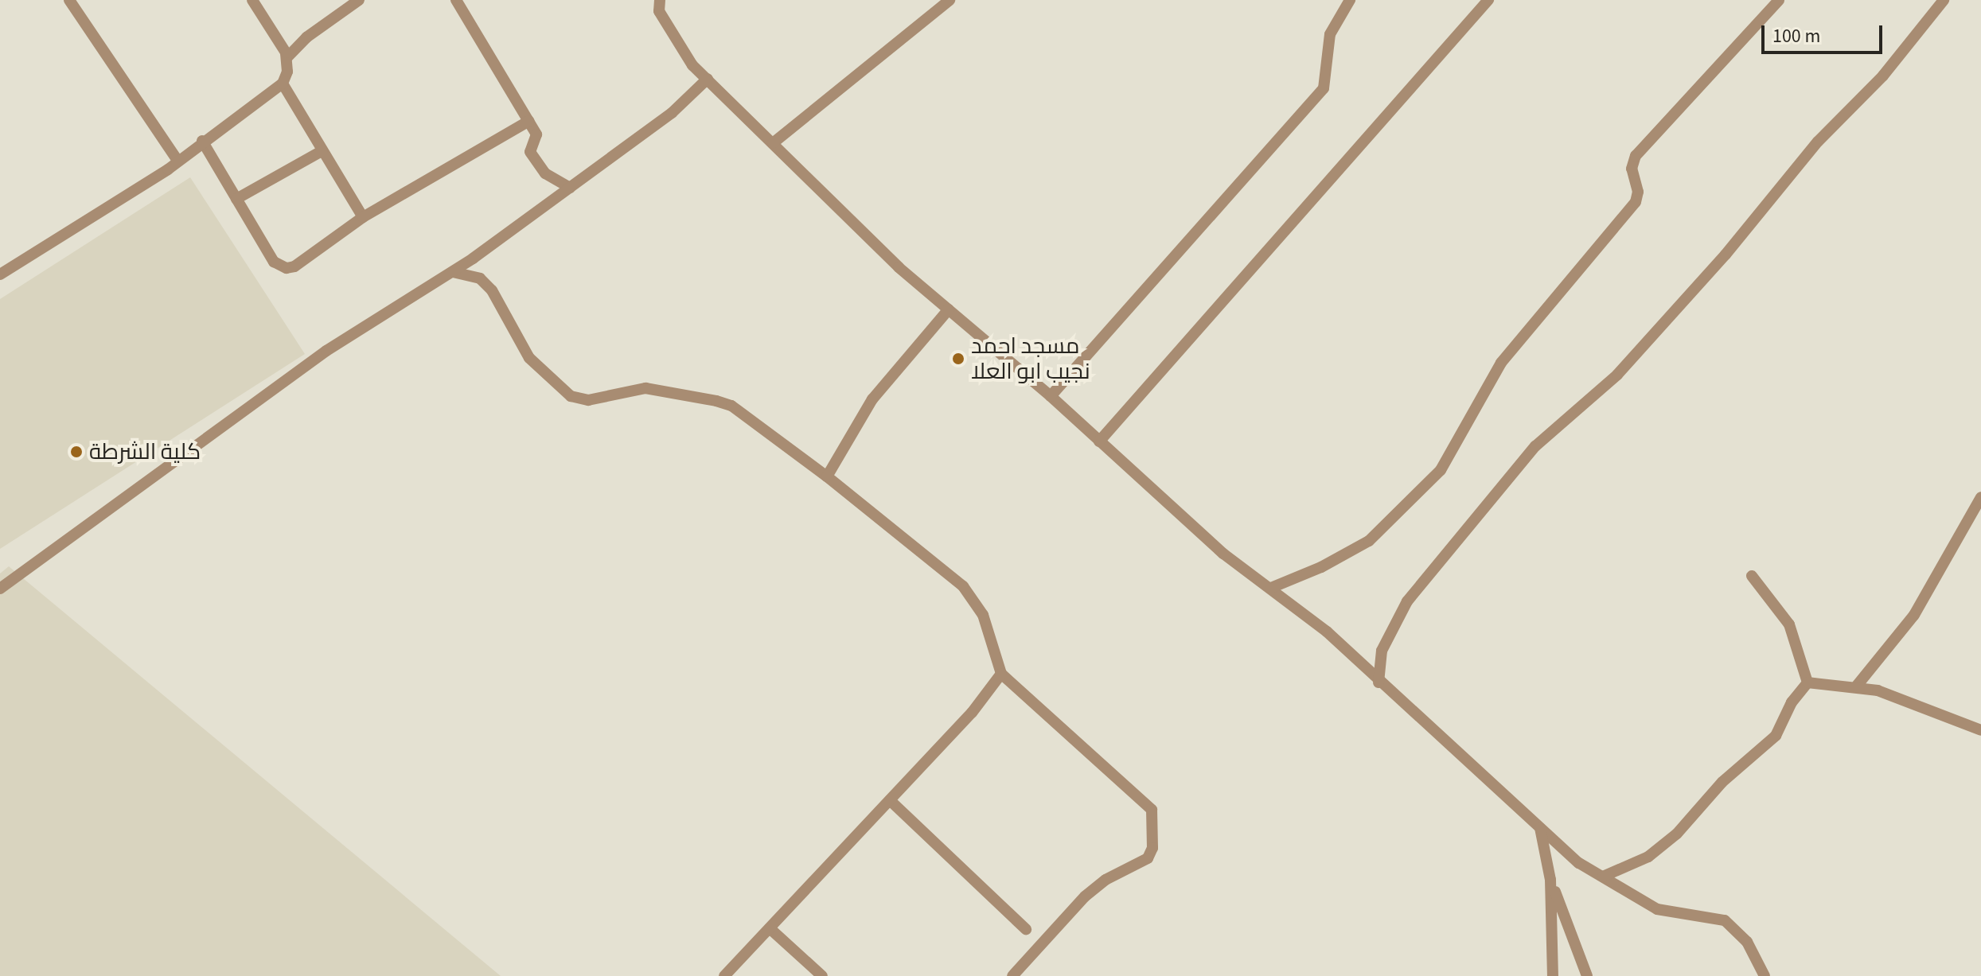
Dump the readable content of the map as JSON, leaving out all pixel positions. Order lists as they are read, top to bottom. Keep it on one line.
{"places":["مسجد احمد نجيب ابو العلا","كلية الشرطة"],"scale_bar":"100 m"}
